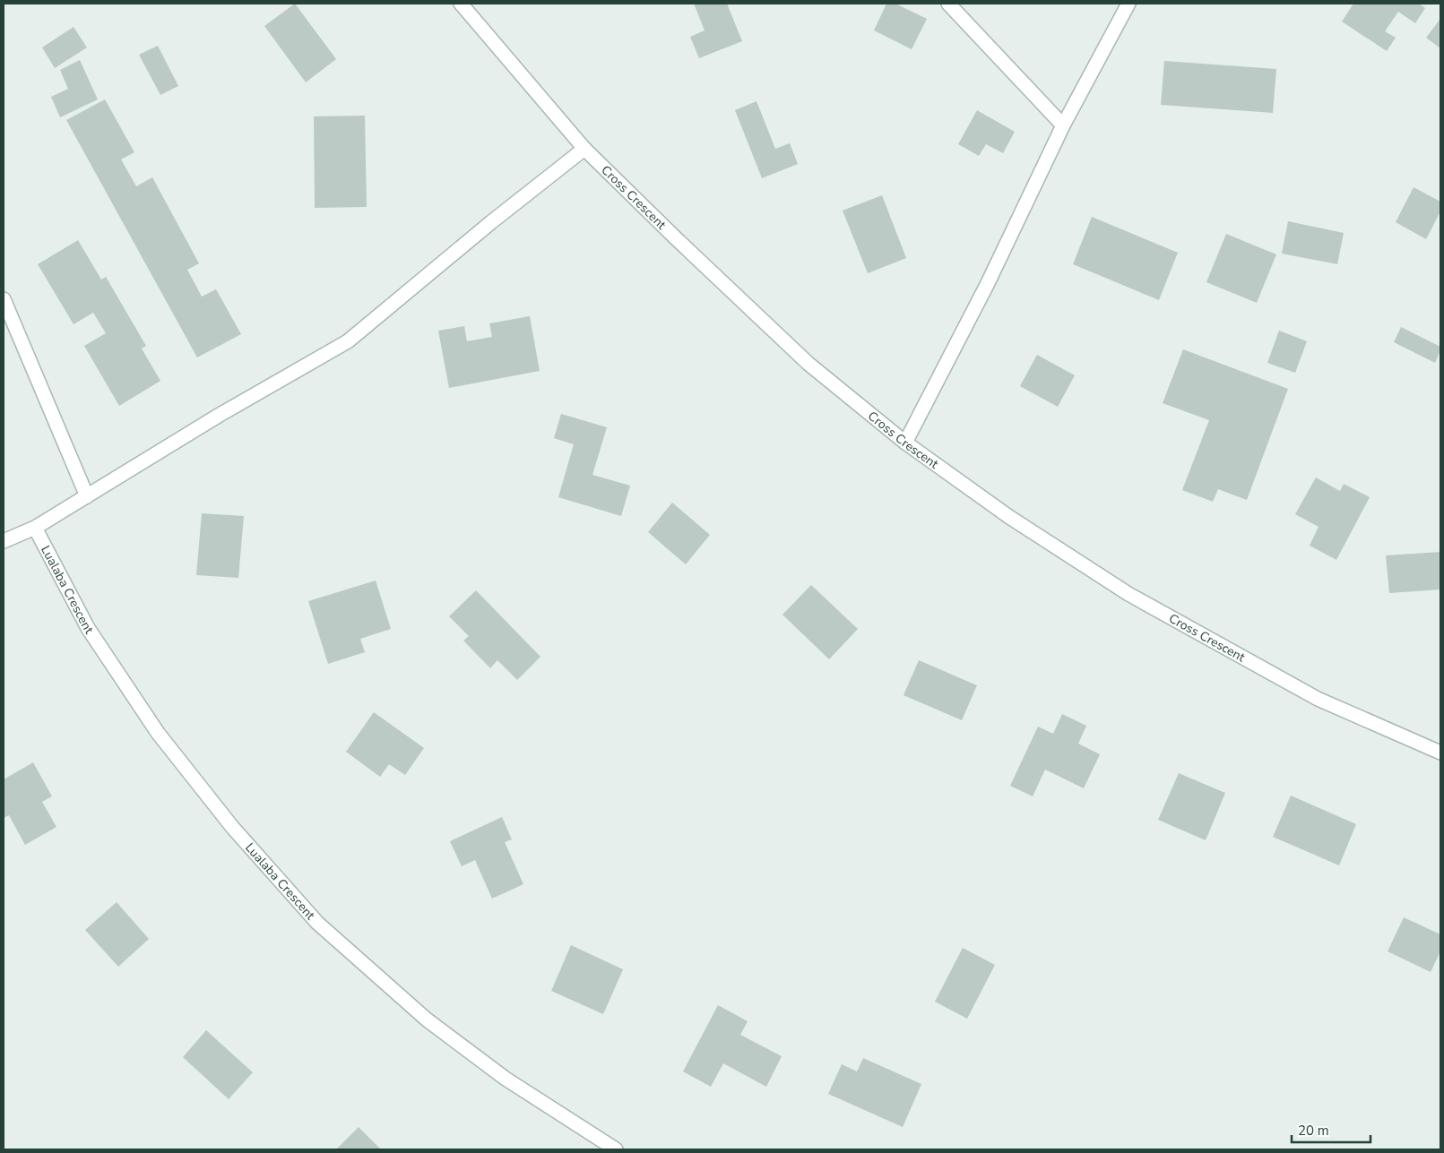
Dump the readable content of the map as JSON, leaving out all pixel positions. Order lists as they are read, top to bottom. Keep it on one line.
{"streets":{"street":["Cross Crescent","Lualaba Crescent"]},"scale_bar":"20 m"}
